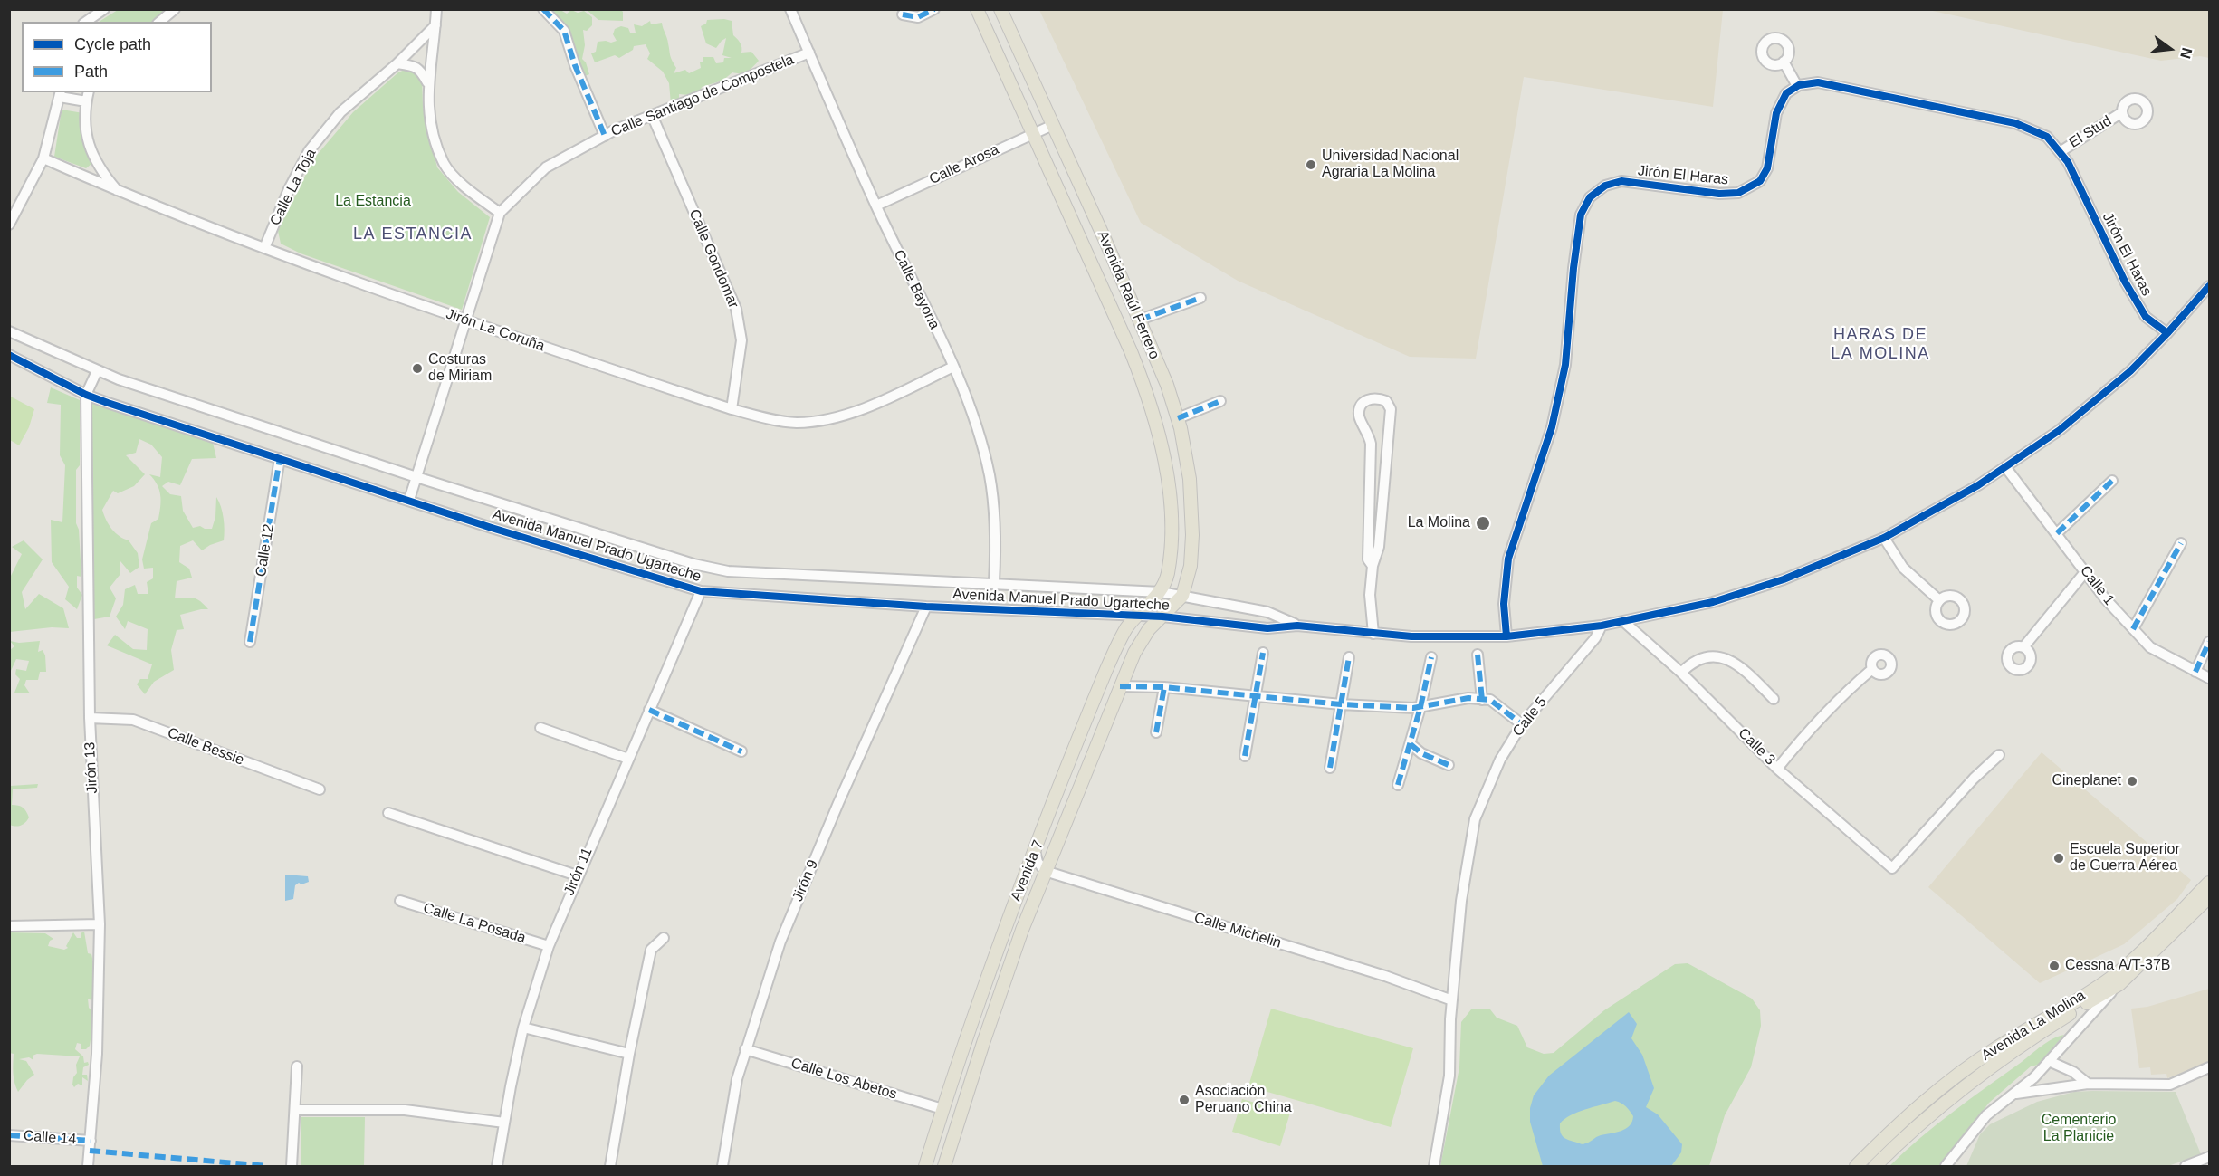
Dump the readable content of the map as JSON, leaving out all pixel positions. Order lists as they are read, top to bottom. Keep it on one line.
{"streets":{"main road":["Avenida Raúl Ferrero","Avenida 7","Avenida La Molina"],"street":["Calle Santiago de Compostela","El Stud","Calle Arosa","Jirón El Haras","Calle La Toja","Calle Gondomar","Calle Bayona","Jirón La Coruña","Avenida Manuel Prado Ugarteche","Calle 12","Calle 1","Calle 5","Calle Bessie","Calle 3","Jirón 13","Jirón 11","Jirón 9","Calle La Posada","Calle Michelin","Calle Los Abetos","Calle 14"]},"crossings":[["Calle Santiago de Compostela","Calle Gondomar"],["Calle Santiago de Compostela","Calle Bayona"],["Calle Santiago de Compostela","Jirón La Coruña"],["Calle Santiago de Compostela","Avenida Manuel Prado Ugarteche"],["El Stud","Jirón El Haras"],["Calle Arosa","Calle Bayona"],["Calle Arosa","Avenida Raúl Ferrero"],["Jirón El Haras","Avenida Manuel Prado Ugarteche"],["Calle La Toja","Jirón La Coruña"],["Calle Gondomar","Jirón La Coruña"],["Calle Bayona","Jirón La Coruña"],["Calle Bayona","Avenida Manuel Prado Ugarteche"],["Avenida Raúl Ferrero","Avenida Manuel Prado Ugarteche"],["Avenida Raúl Ferrero","Avenida 7"],["Avenida Manuel Prado Ugarteche","Calle 12"],["Avenida Manuel Prado Ugarteche","Calle 1"],["Avenida Manuel Prado Ugarteche","Calle 5"],["Avenida Manuel Prado Ugarteche","Calle 3"],["Avenida Manuel Prado Ugarteche","Jirón 13"],["Avenida Manuel Prado Ugarteche","Avenida 7"],["Avenida Manuel Prado Ugarteche","Jirón 11"],["Avenida Manuel Prado Ugarteche","Jirón 9"],["Calle 5","Calle Michelin"],["Calle Bessie","Jirón 13"],["Jirón 13","Calle 14"],["Avenida 7","Calle Michelin"],["Avenida 7","Calle Los Abetos"],["Jirón 11","Calle La Posada"],["Jirón 9","Calle Los Abetos"]],"districts":["LA ESTANCIA","HARAS DE LA MOLINA"],"parks":["La Estancia","Cementerio La Planicie"],"places":["Universidad Nacional Agraria La Molina","Costuras de Miriam","La Molina","Cineplanet","Escuela Superior de Guerra Aérea","Cessna A/T-37B","Asociación Peruano China"],"legend":["Cycle path","Path"],"north":"right"}
